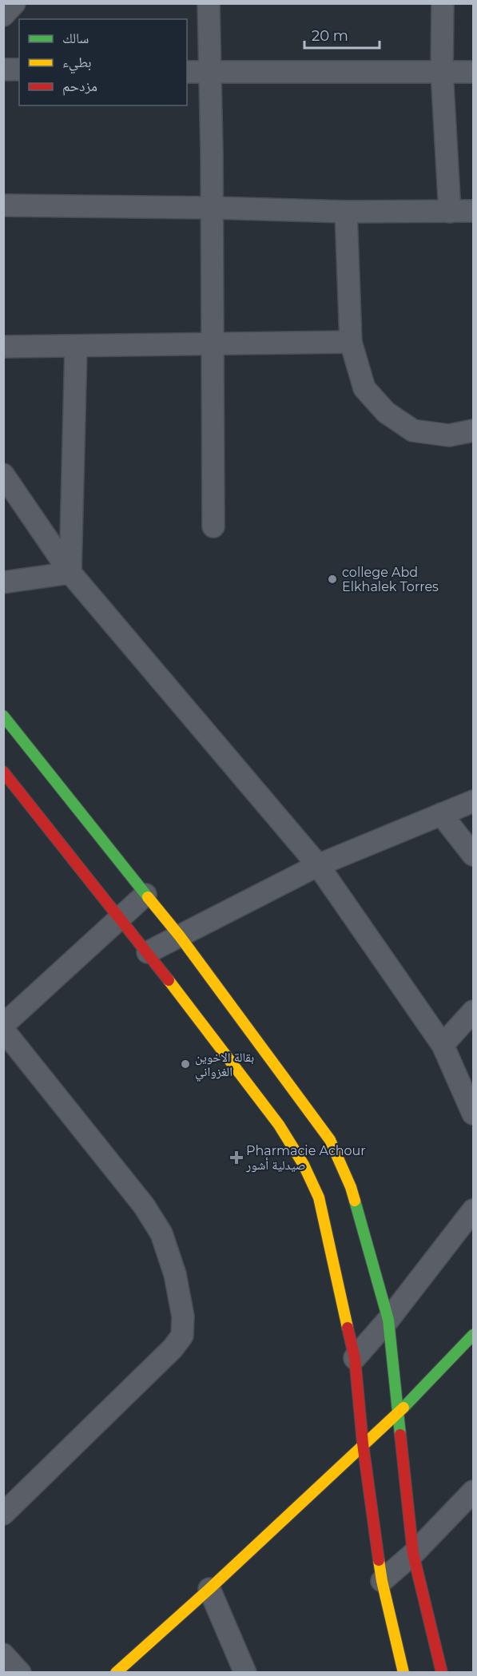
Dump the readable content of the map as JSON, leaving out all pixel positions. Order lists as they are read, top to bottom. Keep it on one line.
{"places":{"other":["college Abd Elkhalek Torres","بقالة الاخوين الغزواني"],"health":["Pharmacie Achour صيدلية أشور"]},"legend":["سالك","بطيء","مزدحم"],"scale_bar":"20 m"}
